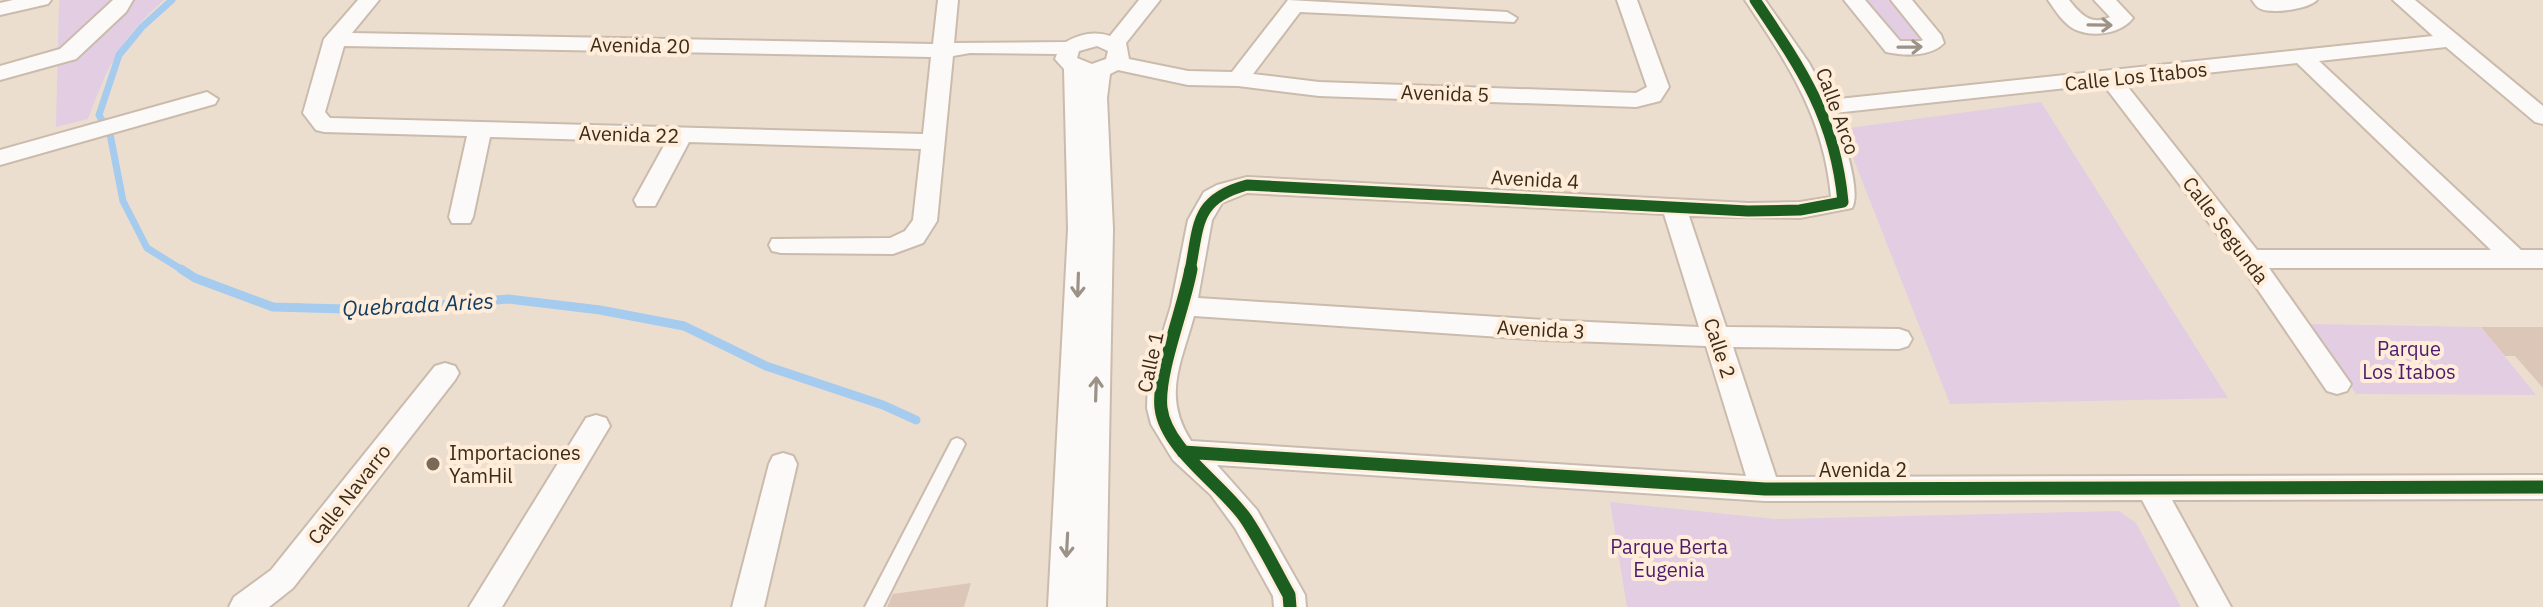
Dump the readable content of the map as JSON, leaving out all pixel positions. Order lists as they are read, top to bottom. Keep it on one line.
{"streets":{"street":["Avenida 20","Calle Los Itabos","Avenida 5","Calle Arco","Avenida 22","Avenida 4","Calle Segunda","Avenida 3","Calle 2","Calle 1","Avenida 2","Calle Navarro"]},"crossings":[["Avenida 20","Avenida 5"],["Avenida 20","Avenida 22"],["Calle Los Itabos","Calle Arco"],["Calle Los Itabos","Calle Segunda"],["Calle Arco","Avenida 4"],["Avenida 4","Calle 2"],["Avenida 4","Calle 1"],["Avenida 3","Calle 2"],["Avenida 3","Calle 1"],["Calle 2","Avenida 2"],["Calle 1","Avenida 2"]],"water":["Quebrada Aries"],"parks":["Parque Los Itabos","Parque Berta Eugenia"],"places":["Importaciones YamHil"]}
